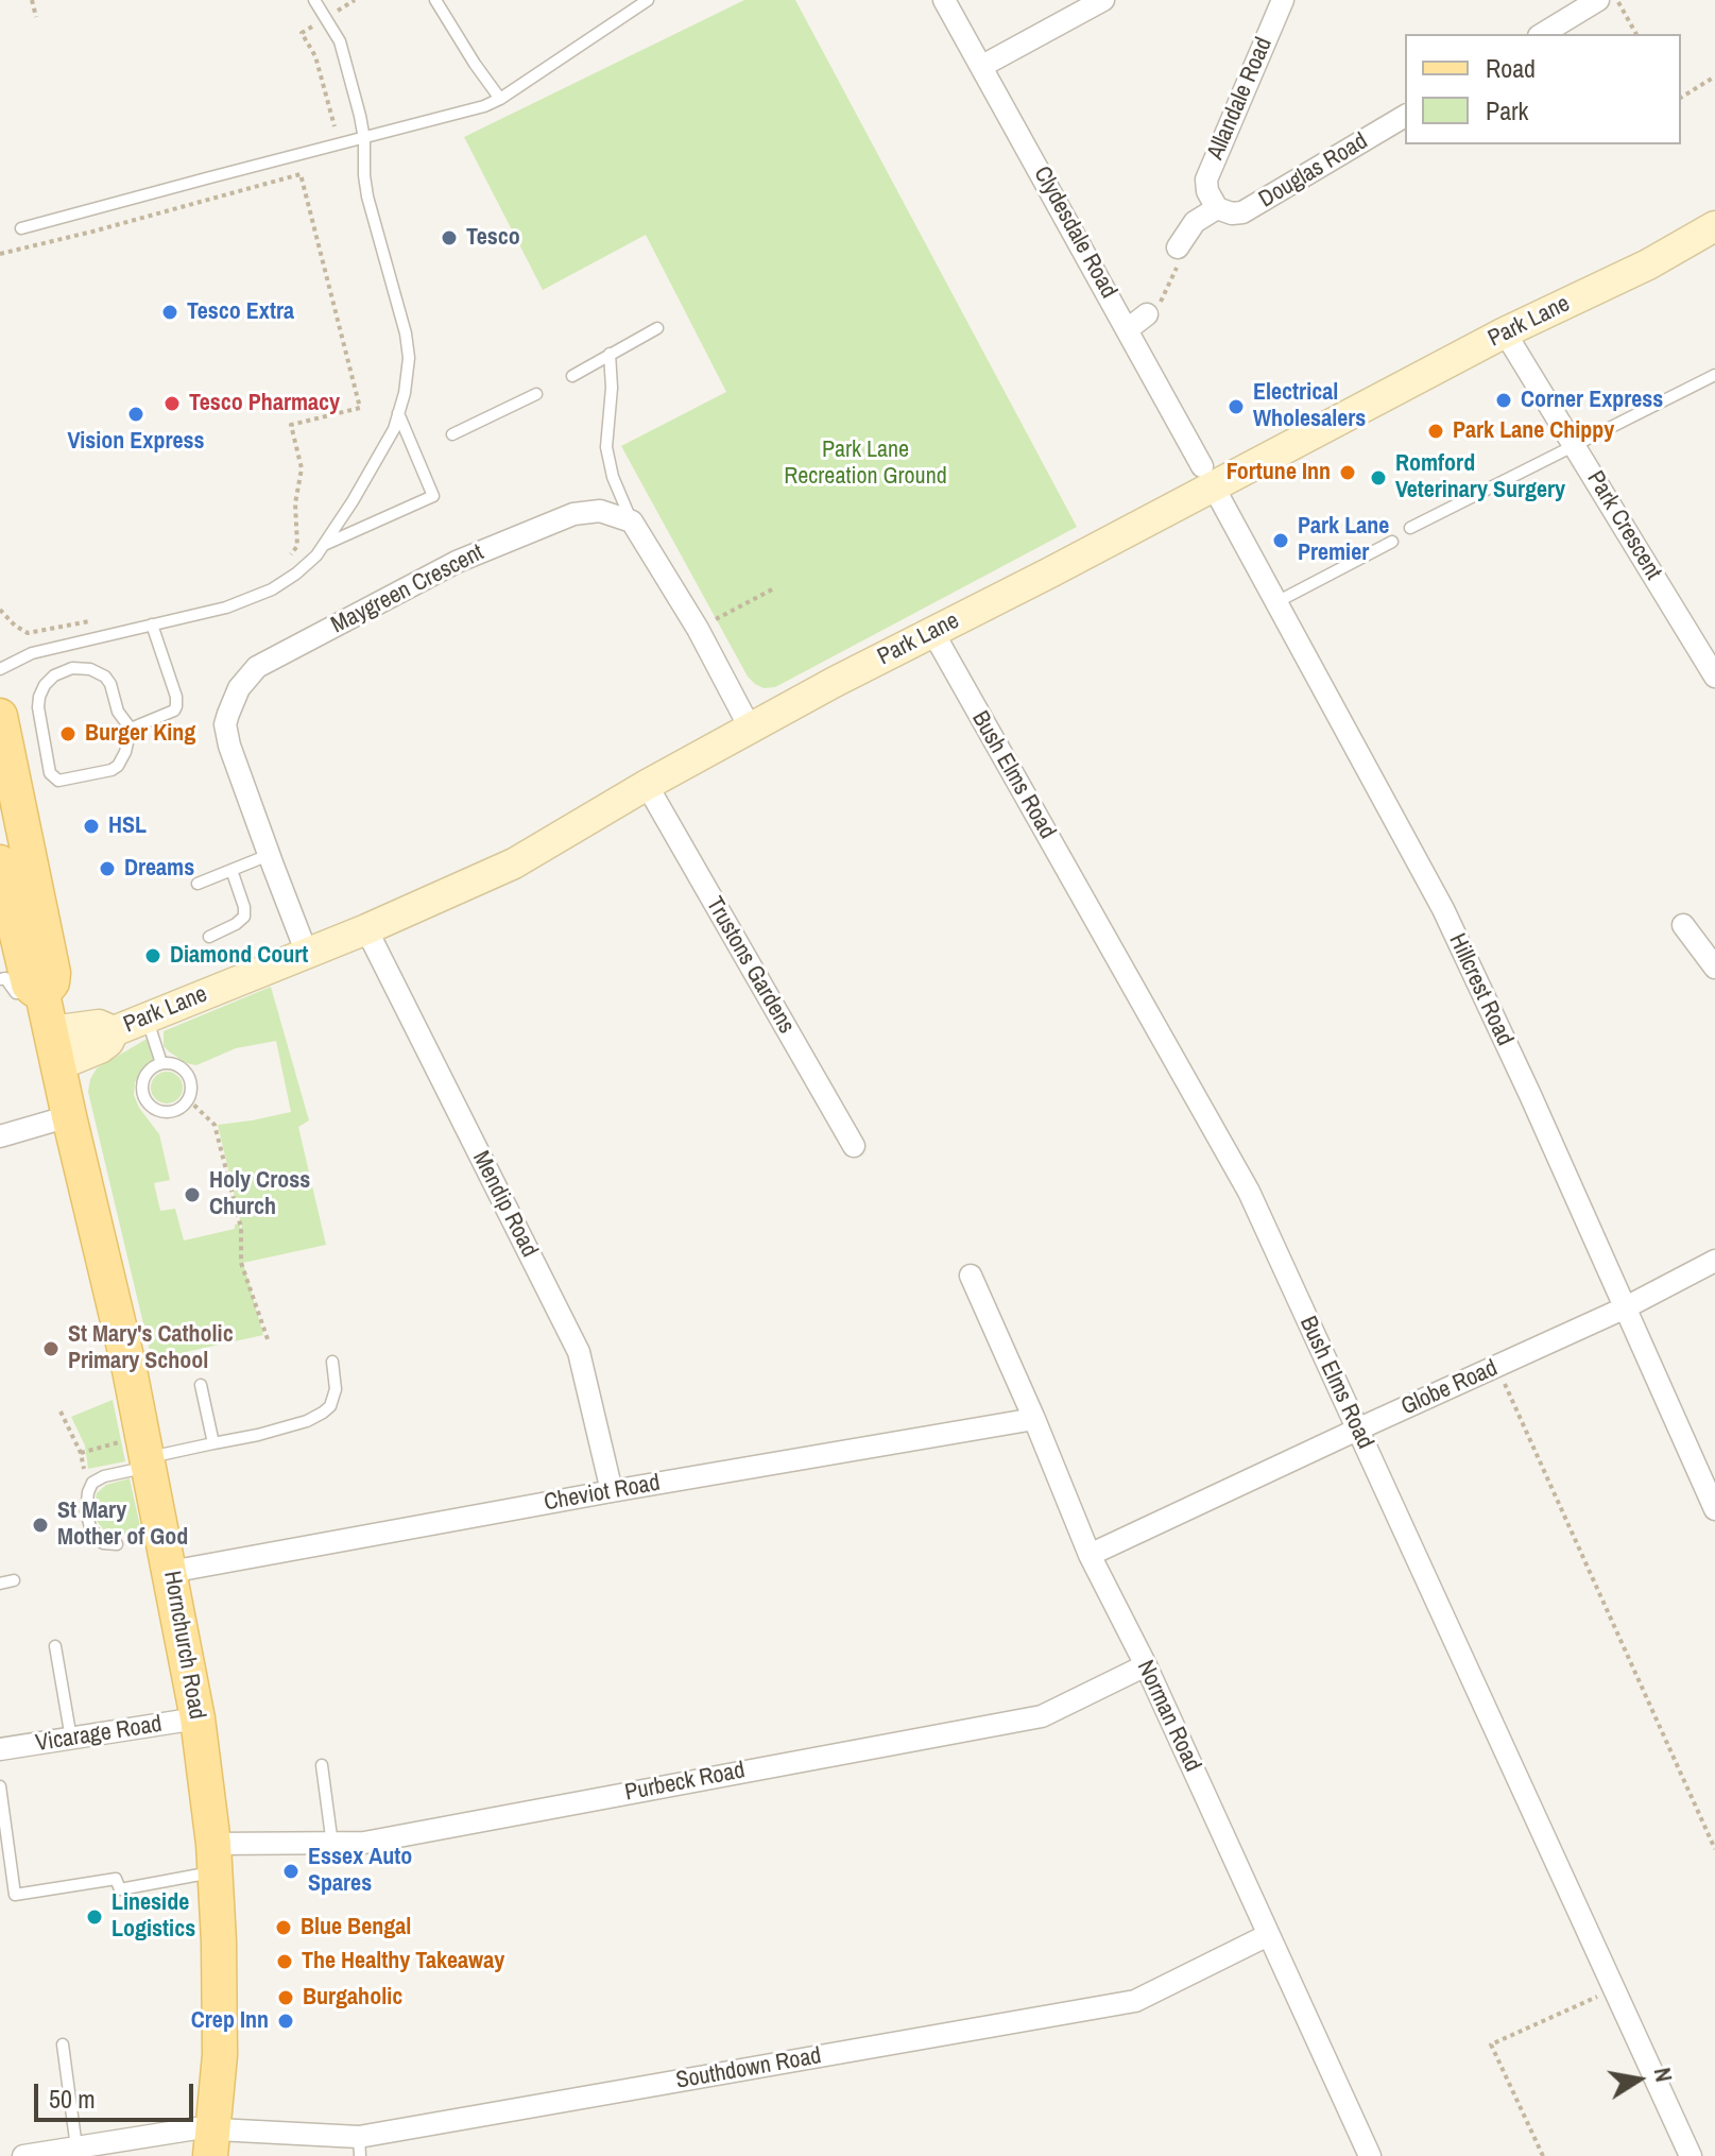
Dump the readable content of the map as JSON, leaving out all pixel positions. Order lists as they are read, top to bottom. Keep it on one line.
{"streets":{"main road":["Hornchurch Road"],"street":["Allandale Road","Douglas Road","Clydesdale Road","Park Lane","Park Crescent","Maygreen Crescent","Bush Elms Road","Trustons Gardens","Hillcrest Road","Mendip Road","Globe Road","Cheviot Road","Norman Road","Vicarage Road","Purbeck Road","Southdown Road"]},"crossings":[["Allandale Road","Douglas Road"],["Clydesdale Road","Park Lane"],["Clydesdale Road","Hillcrest Road"],["Park Lane","Park Crescent"],["Park Lane","Maygreen Crescent"],["Park Lane","Bush Elms Road"],["Park Lane","Trustons Gardens"],["Park Lane","Hillcrest Road"],["Park Lane","Mendip Road"],["Park Lane","Hornchurch Road"],["Bush Elms Road","Globe Road"],["Hillcrest Road","Globe Road"],["Mendip Road","Cheviot Road"],["Globe Road","Norman Road"],["Cheviot Road","Hornchurch Road"],["Cheviot Road","Norman Road"],["Hornchurch Road","Vicarage Road"],["Hornchurch Road","Purbeck Road"],["Hornchurch Road","Southdown Road"],["Norman Road","Purbeck Road"],["Norman Road","Southdown Road"]],"parks":["Park Lane Recreation Ground"],"places":["Tesco","Tesco Extra","Corner Express","Tesco Pharmacy","Electrical Wholesalers","Vision Express","Park Lane Chippy","Fortune Inn","Romford Veterinary Surgery","Park Lane Premier","Burger King","HSL","Dreams","Diamond Court","Holy Cross Church","St Mary's Catholic Primary School","St Mary Mother of God","Essex Auto Spares","Lineside Logistics","Blue Bengal","The Healthy Takeaway","Burgaholic","Crep Inn"],"legend":["Road","Park"],"scale_bar":"50 m","north":"right"}
